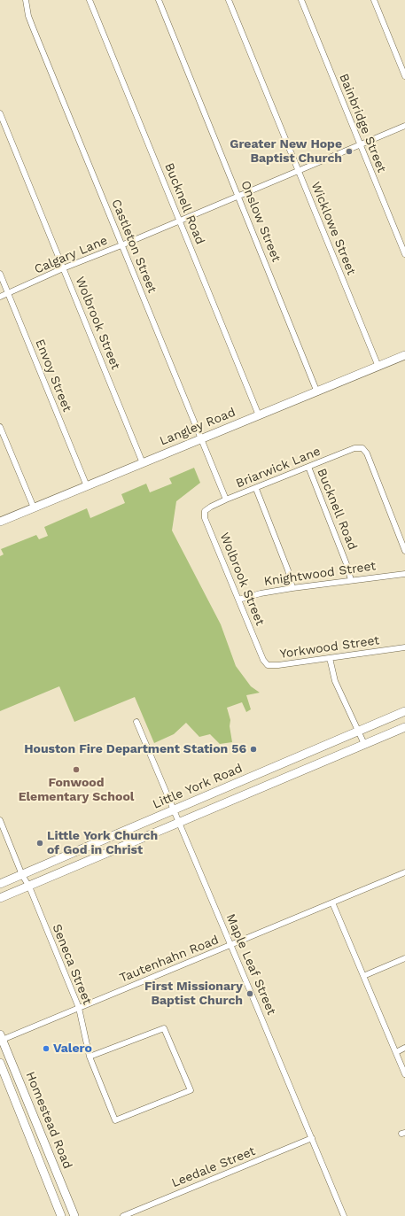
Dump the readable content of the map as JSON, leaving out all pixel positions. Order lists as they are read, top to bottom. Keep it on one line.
{"streets":{"main road":["Langley Road","Little York Road","Homestead Road"],"street":["Bainbridge Street","Bucknell Road","Onslow Street","Wicklowe Street","Castleton Street","Calgary Lane","Wolbrook Street","Envoy Street","Briarwick Lane","Knightwood Street","Yorkwood Street","Tautenhahn Road","Seneca Street","Maple Leaf Street","Leedale Street"]},"crossings":[["Bainbridge Street","Calgary Lane"],["Bucknell Road","Calgary Lane"],["Bucknell Road","Langley Road"],["Bucknell Road","Briarwick Lane"],["Bucknell Road","Knightwood Street"],["Onslow Street","Calgary Lane"],["Onslow Street","Langley Road"],["Wicklowe Street","Calgary Lane"],["Wicklowe Street","Langley Road"],["Castleton Street","Calgary Lane"],["Castleton Street","Langley Road"],["Castleton Street","Briarwick Lane"],["Calgary Lane","Wolbrook Street"],["Calgary Lane","Envoy Street"],["Wolbrook Street","Langley Road"],["Wolbrook Street","Briarwick Lane"],["Wolbrook Street","Knightwood Street"],["Wolbrook Street","Yorkwood Street"],["Envoy Street","Langley Road"],["Little York Road","Seneca Street"],["Little York Road","Maple Leaf Street"],["Tautenhahn Road","Seneca Street"],["Tautenhahn Road","Maple Leaf Street"],["Tautenhahn Road","Homestead Road"],["Maple Leaf Street","Leedale Street"]],"places":["Greater New Hope Baptist Church","Houston Fire Department Station 56","Fonwood Elementary School","Little York Church of God in Christ","First Missionary Baptist Church","Valero"]}
